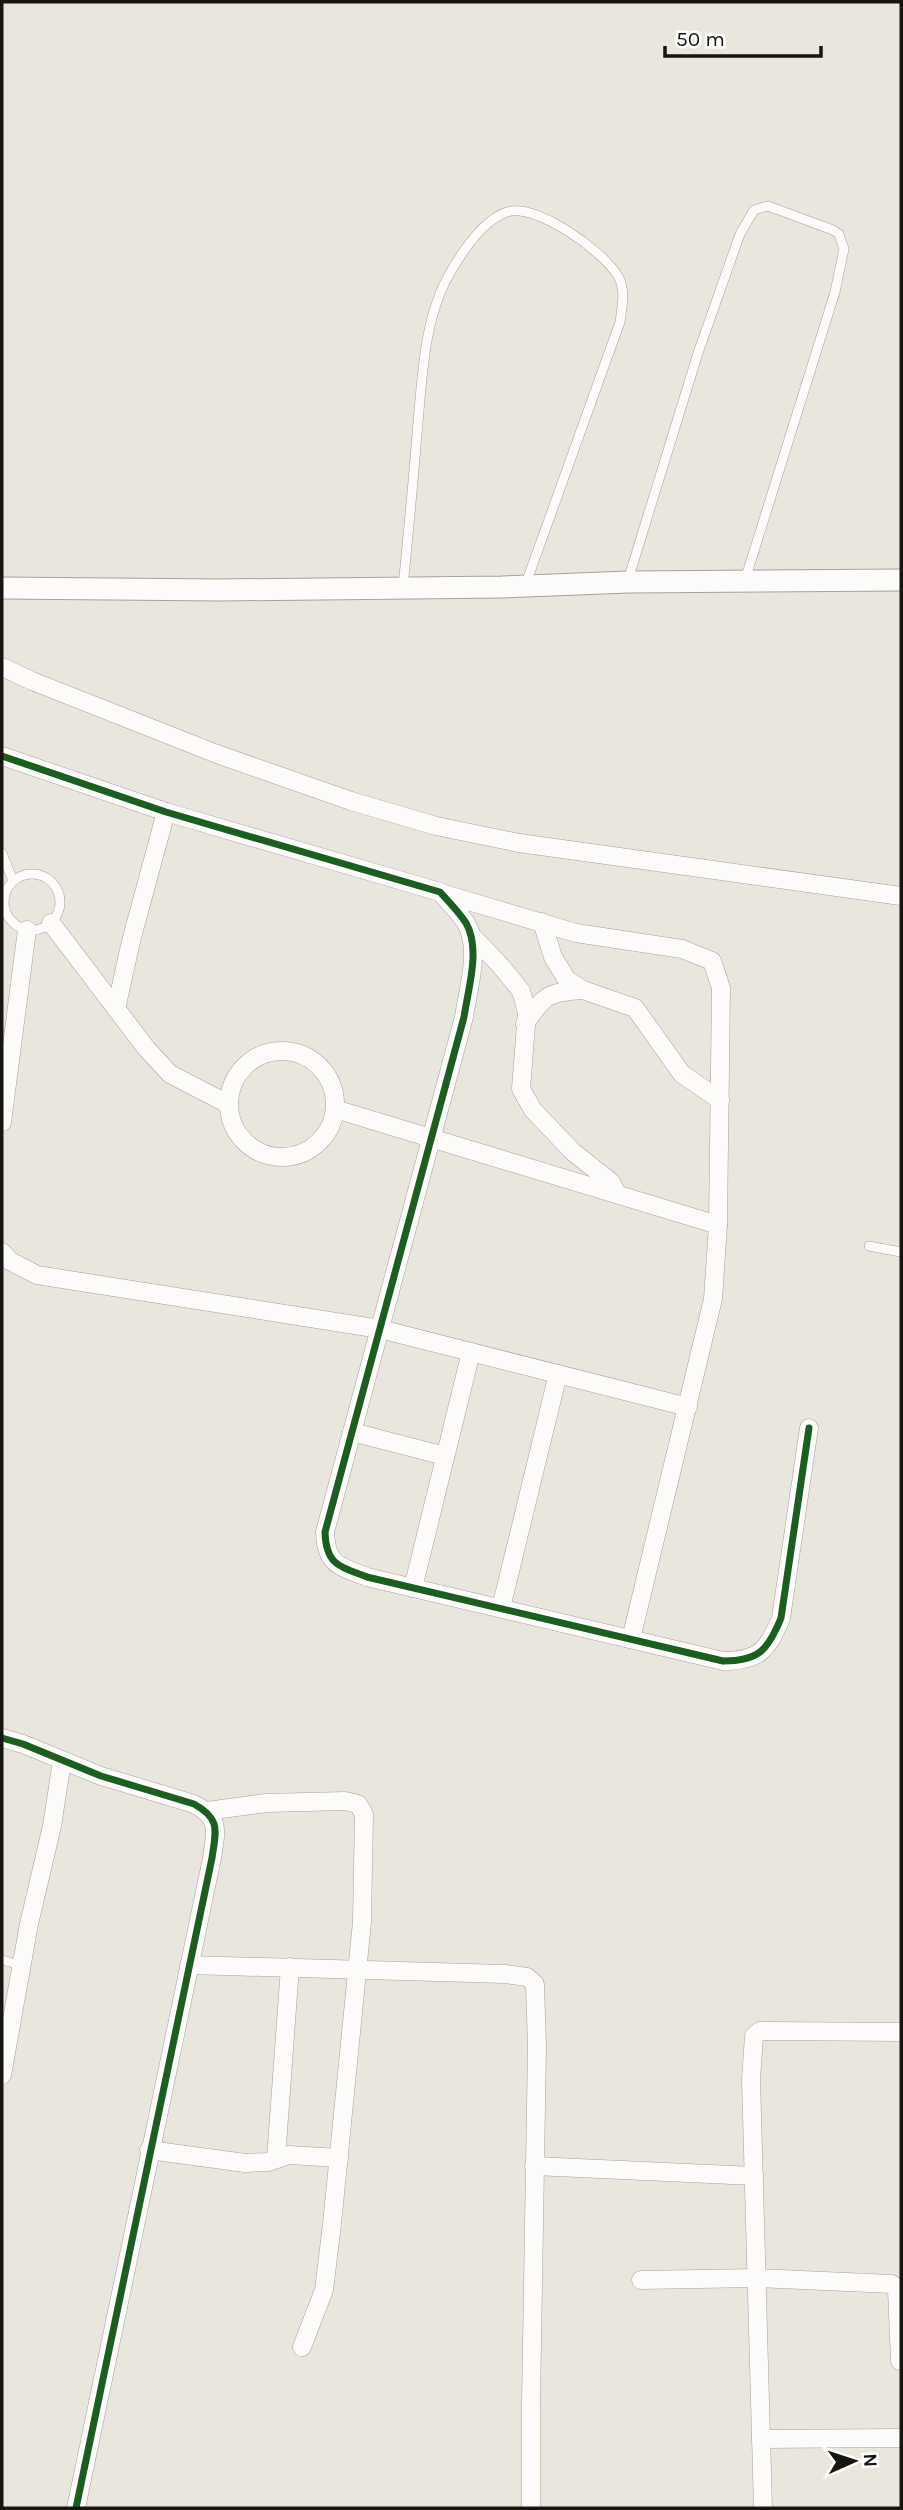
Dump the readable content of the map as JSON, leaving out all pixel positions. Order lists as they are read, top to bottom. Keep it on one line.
{"scale_bar":"50 m","north":"right"}
